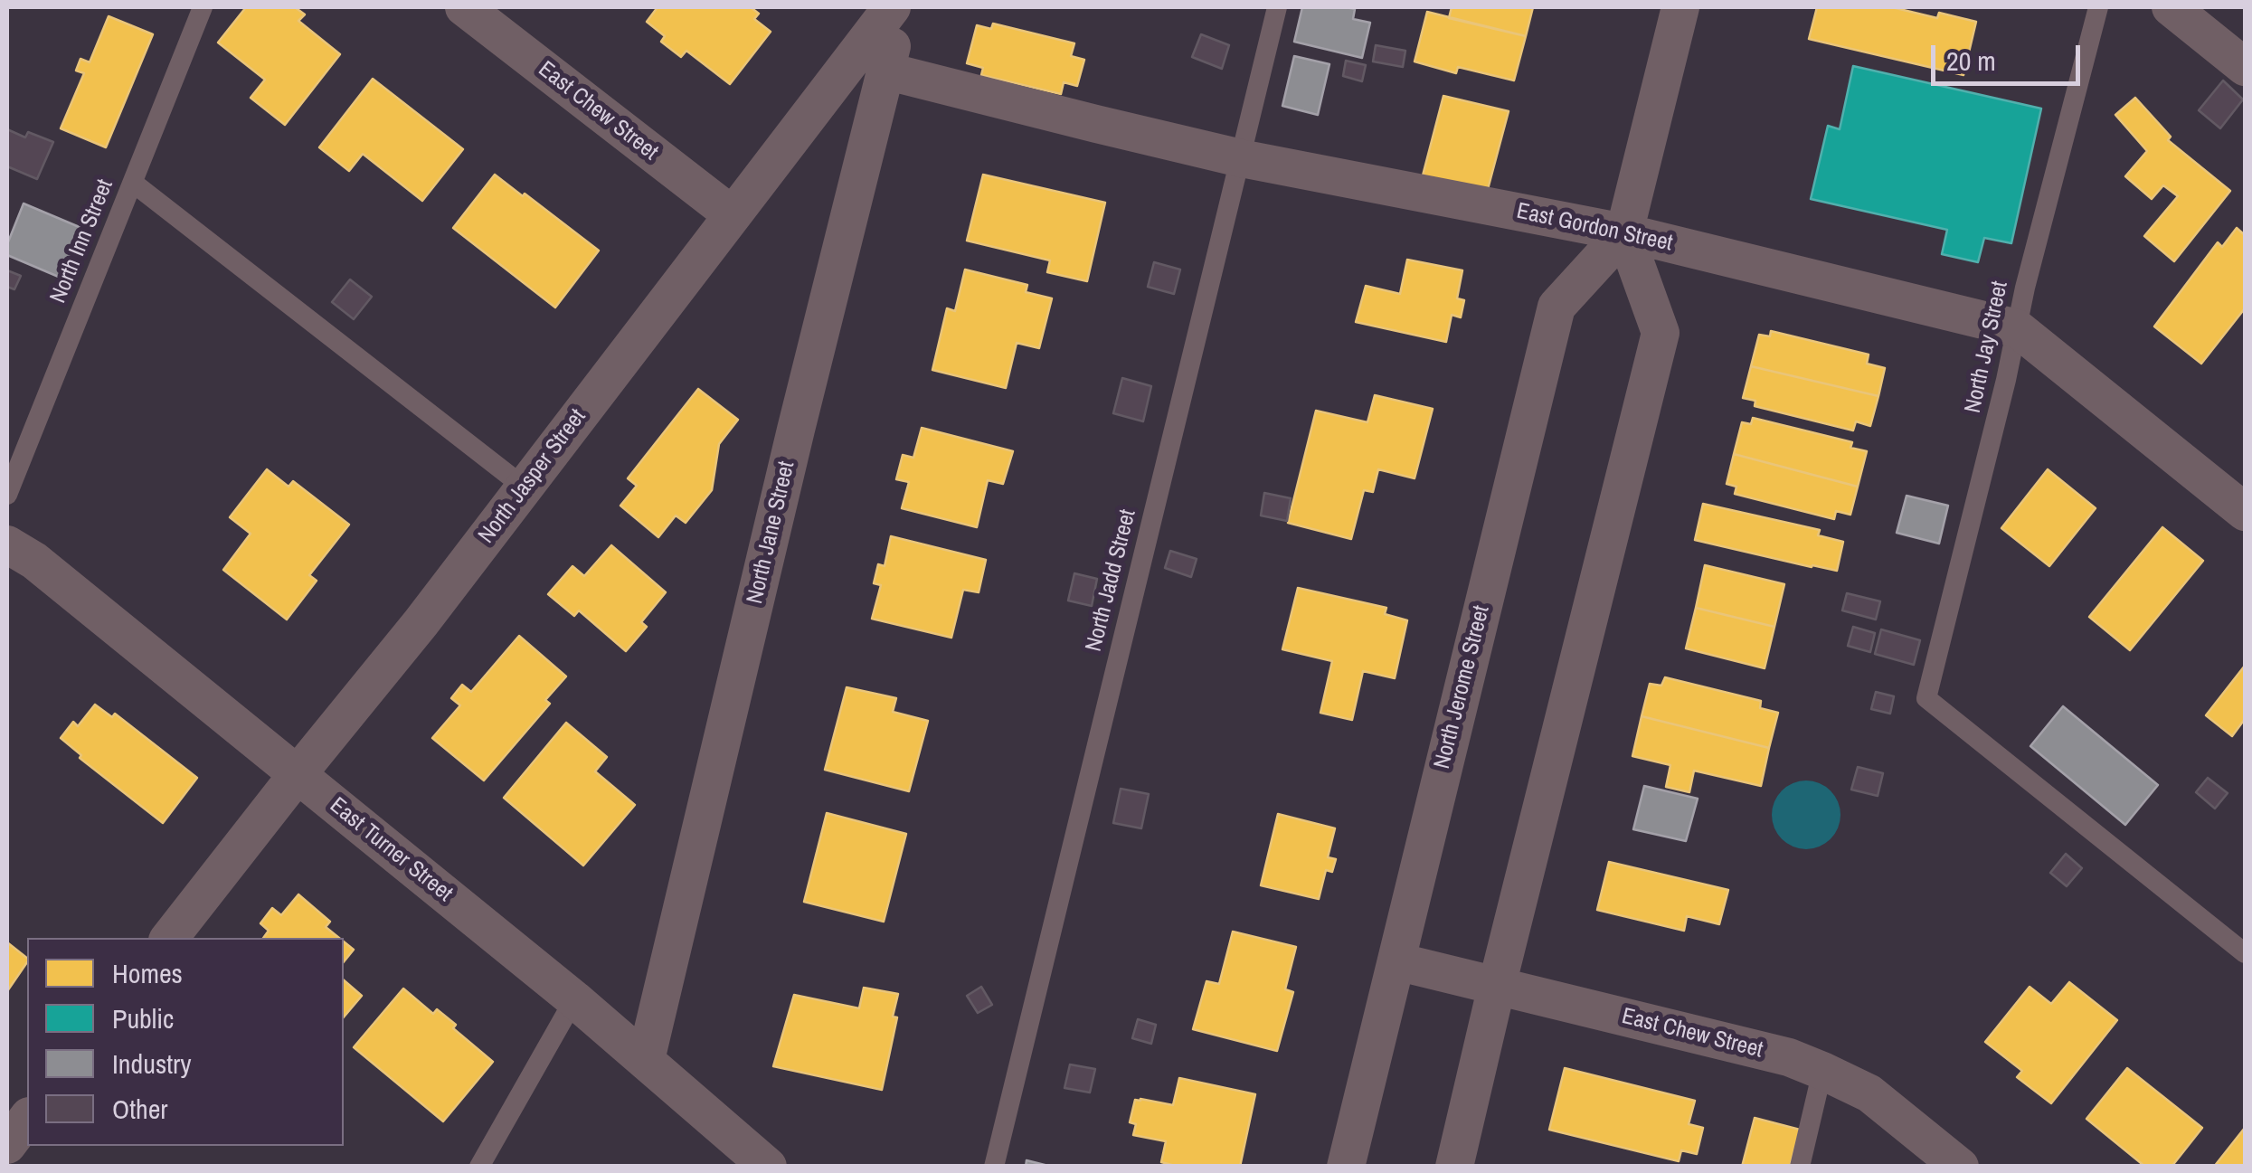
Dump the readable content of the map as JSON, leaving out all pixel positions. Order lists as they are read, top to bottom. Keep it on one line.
{"streets":{"street":["East Chew Street","East Gordon Street","North Jasper Street","North Jane Street","North Jerome Street","East Turner Street"],"lane":["North Inn Street","North Jay Street","North Jadd Street"]},"crossings":[["East Chew Street","North Jasper Street"],["East Chew Street","North Jerome Street"],["East Gordon Street","North Jay Street"],["East Gordon Street","North Jane Street"],["East Gordon Street","North Jadd Street"],["East Gordon Street","North Jerome Street"],["North Jasper Street","East Turner Street"],["North Jane Street","East Turner Street"]],"legend":["Homes","Public","Industry","Other"],"scale_bar":"20 m"}
